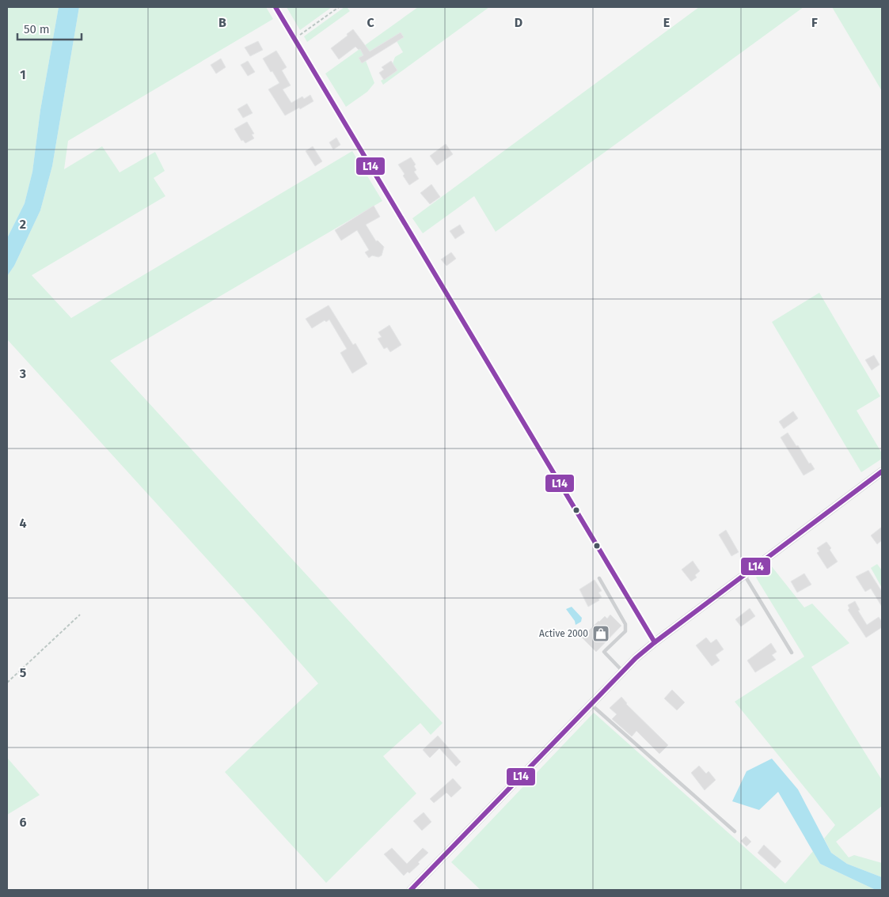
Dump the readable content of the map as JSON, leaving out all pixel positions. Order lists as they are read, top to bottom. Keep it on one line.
{"places":{"shop":["Active 2000"]},"lines":["transit line L14"],"scale_bar":"50 m","grid":{"columns":["B","C","D","E","F"],"rows":["1","2","3","4","5","6"]}}
